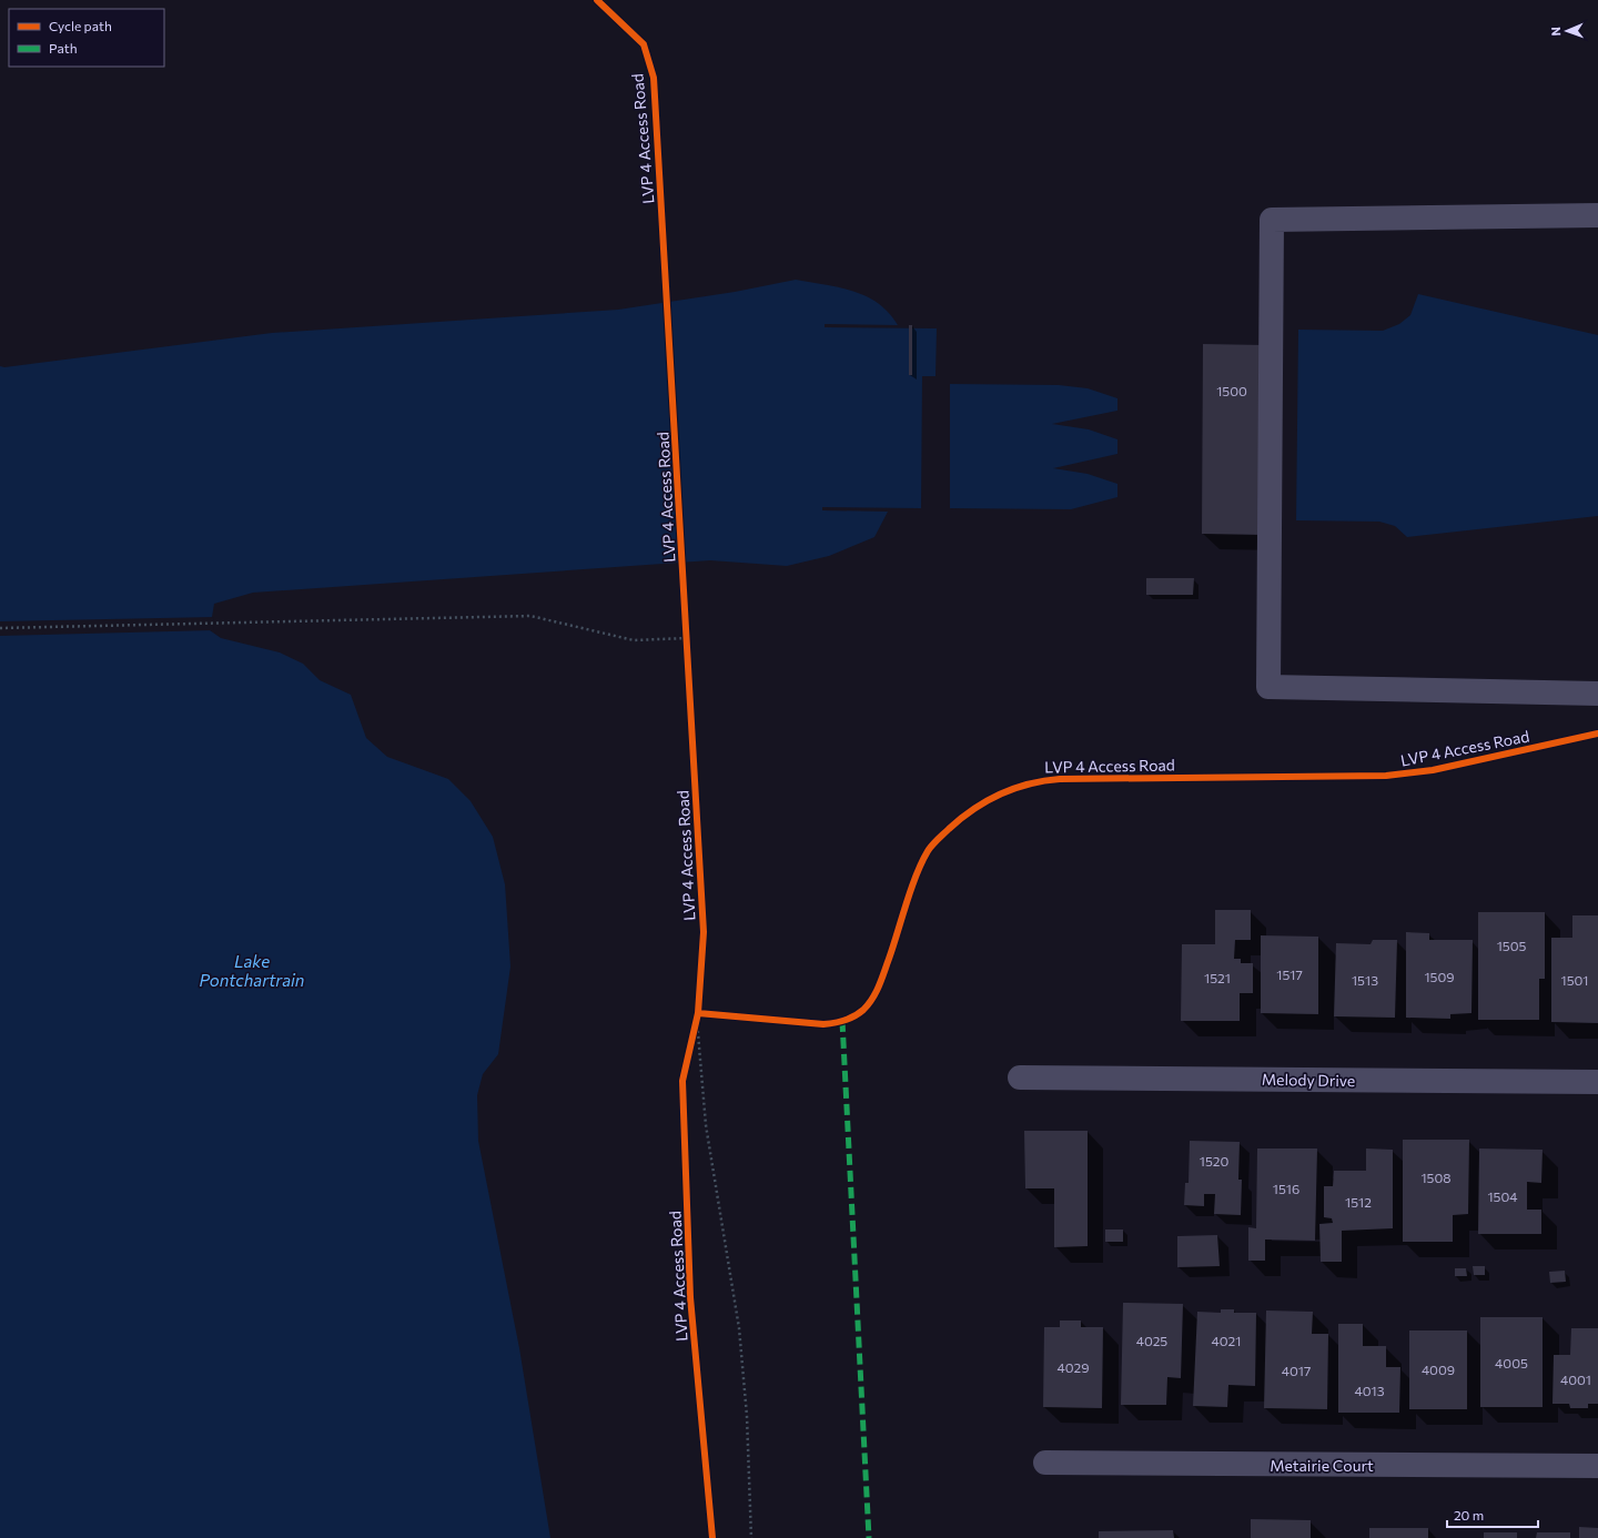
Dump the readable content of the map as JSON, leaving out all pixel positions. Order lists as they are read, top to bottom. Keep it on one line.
{"streets":{"street":["Melody Drive","Metairie Court"],"cycle path":["LVP 4 Access Road"]},"water":["Lake Pontchartrain"],"house_numbers":["1500","1505","1517","1509","1521","1513","1501","1520","1508","1516","1504","1512","4025","4021","4005","4029","4009","4017","4001","4013"],"legend":["Cycle path","Path"],"scale_bar":"20 m","north":"left"}
